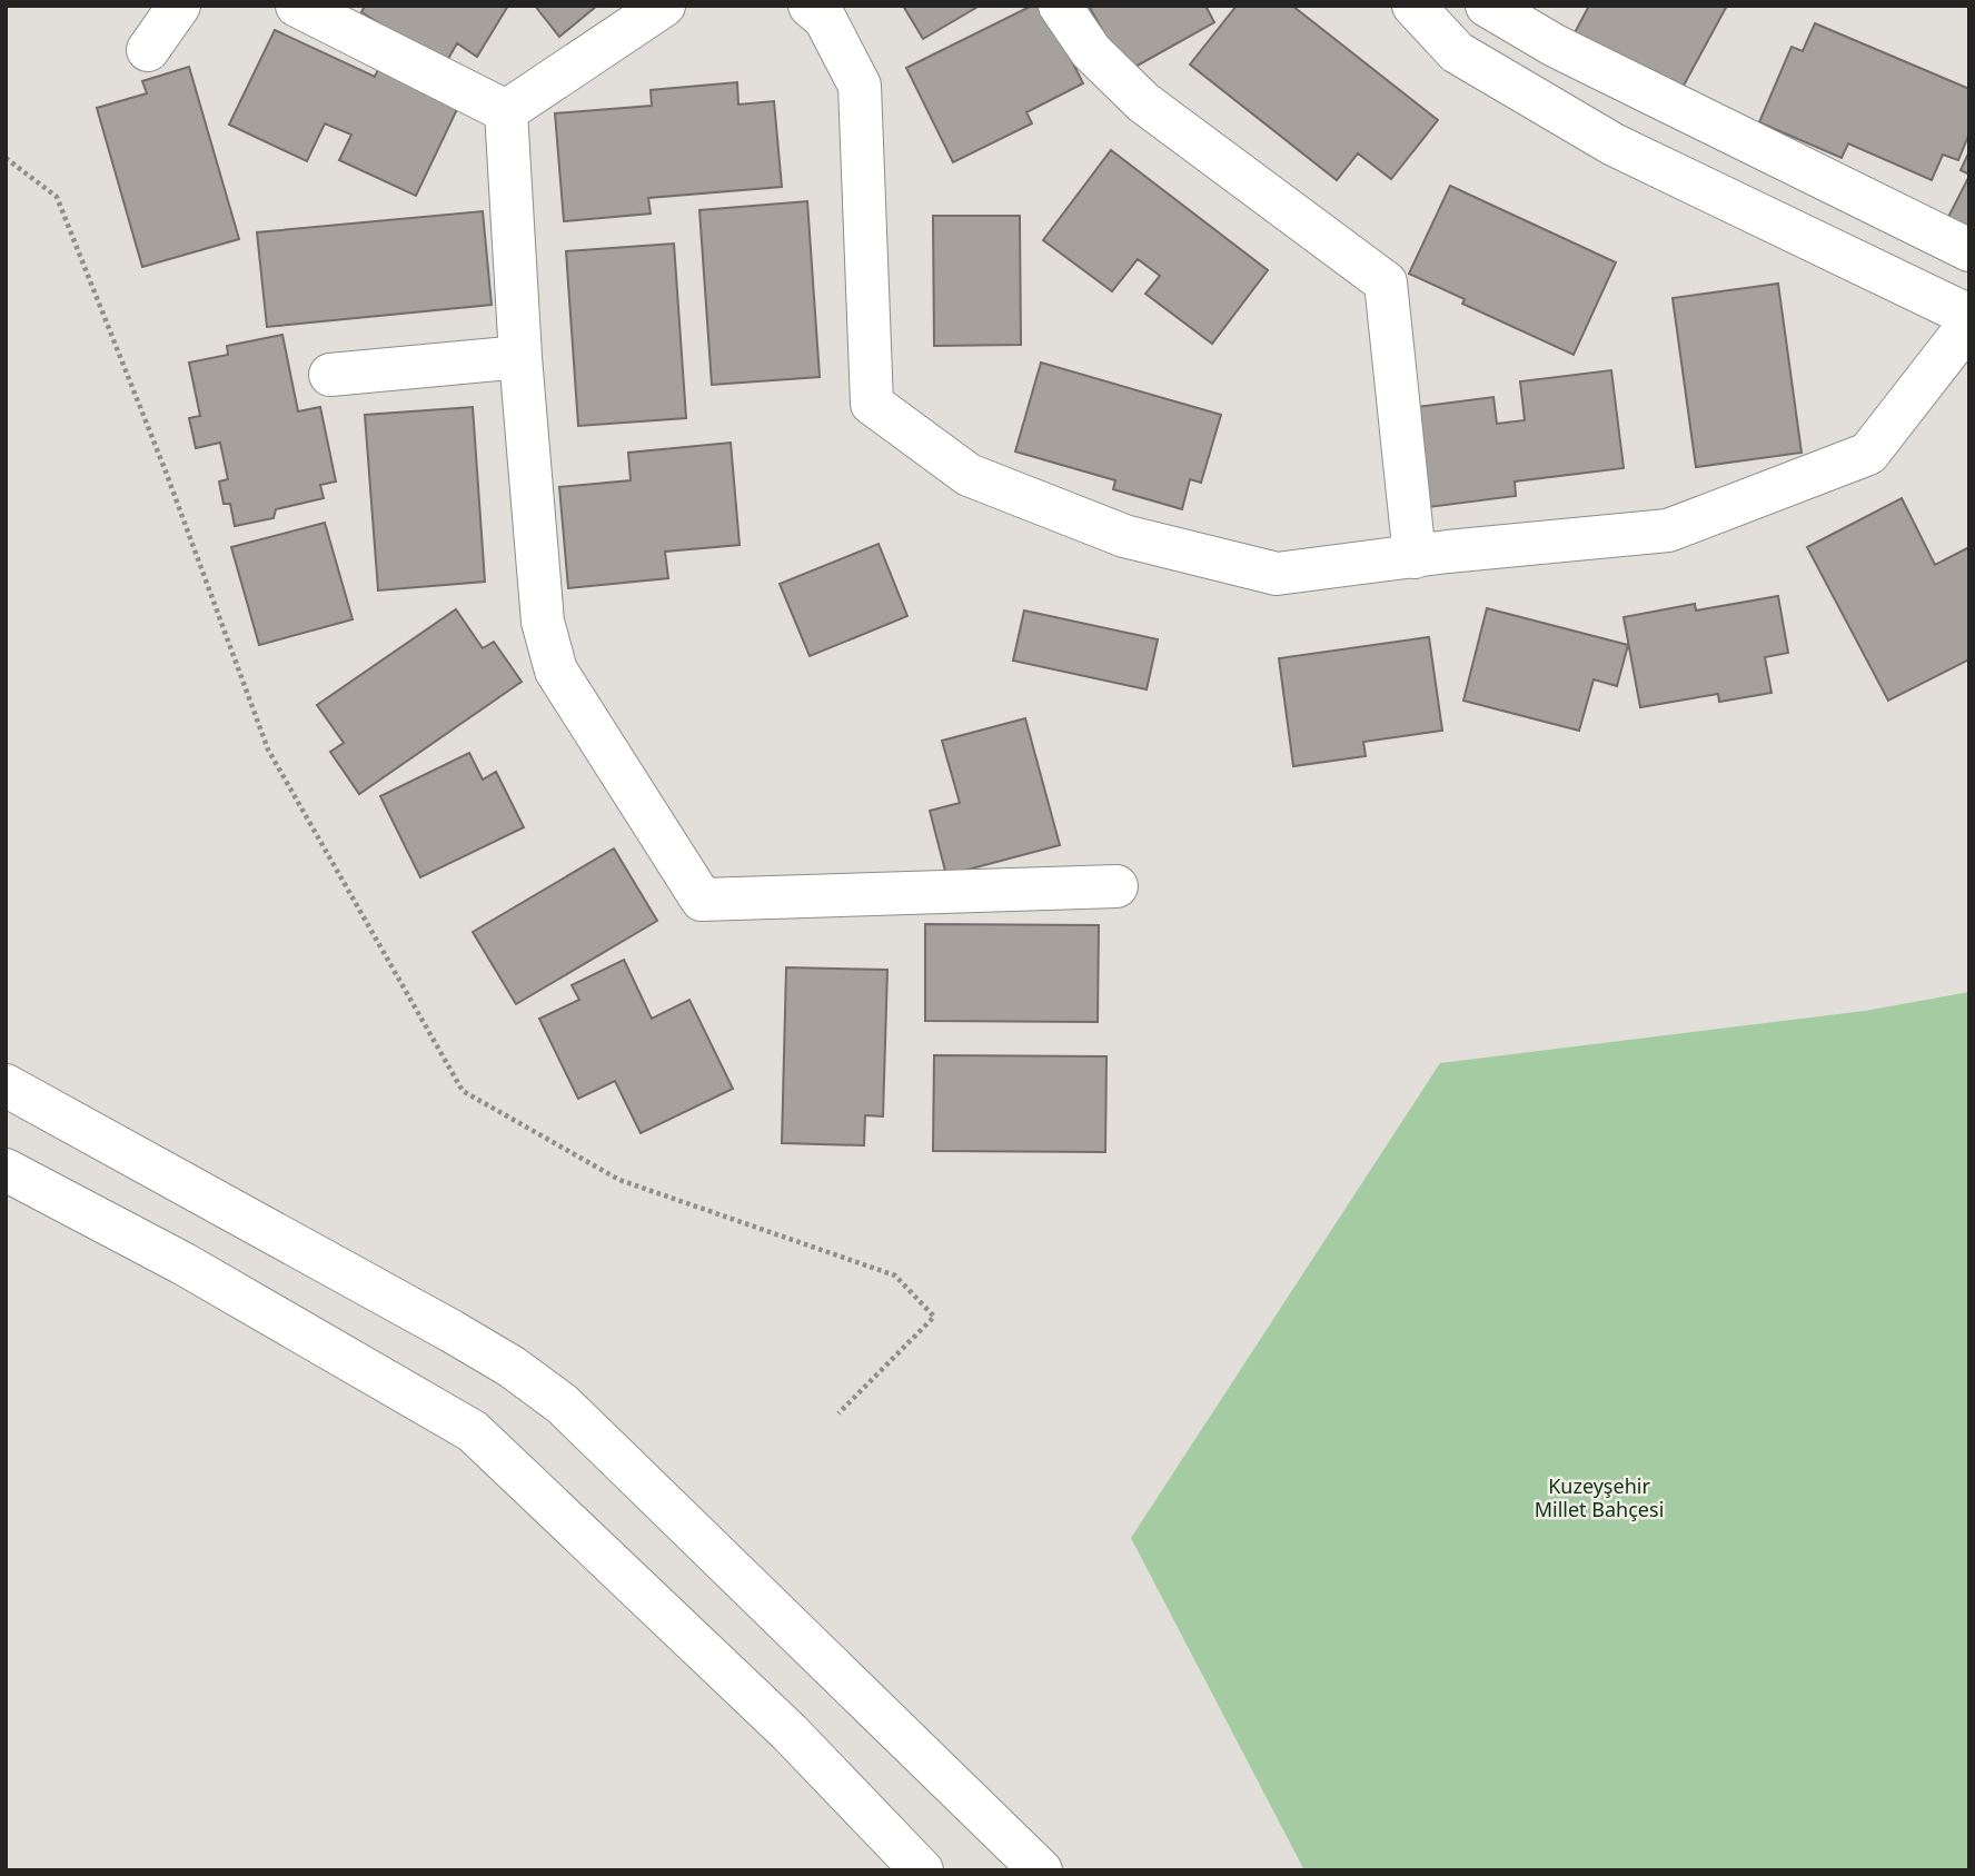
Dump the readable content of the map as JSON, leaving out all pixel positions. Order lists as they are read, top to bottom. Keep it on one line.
{"parks":["Kuzeyşehir Millet Bahçesi"]}
